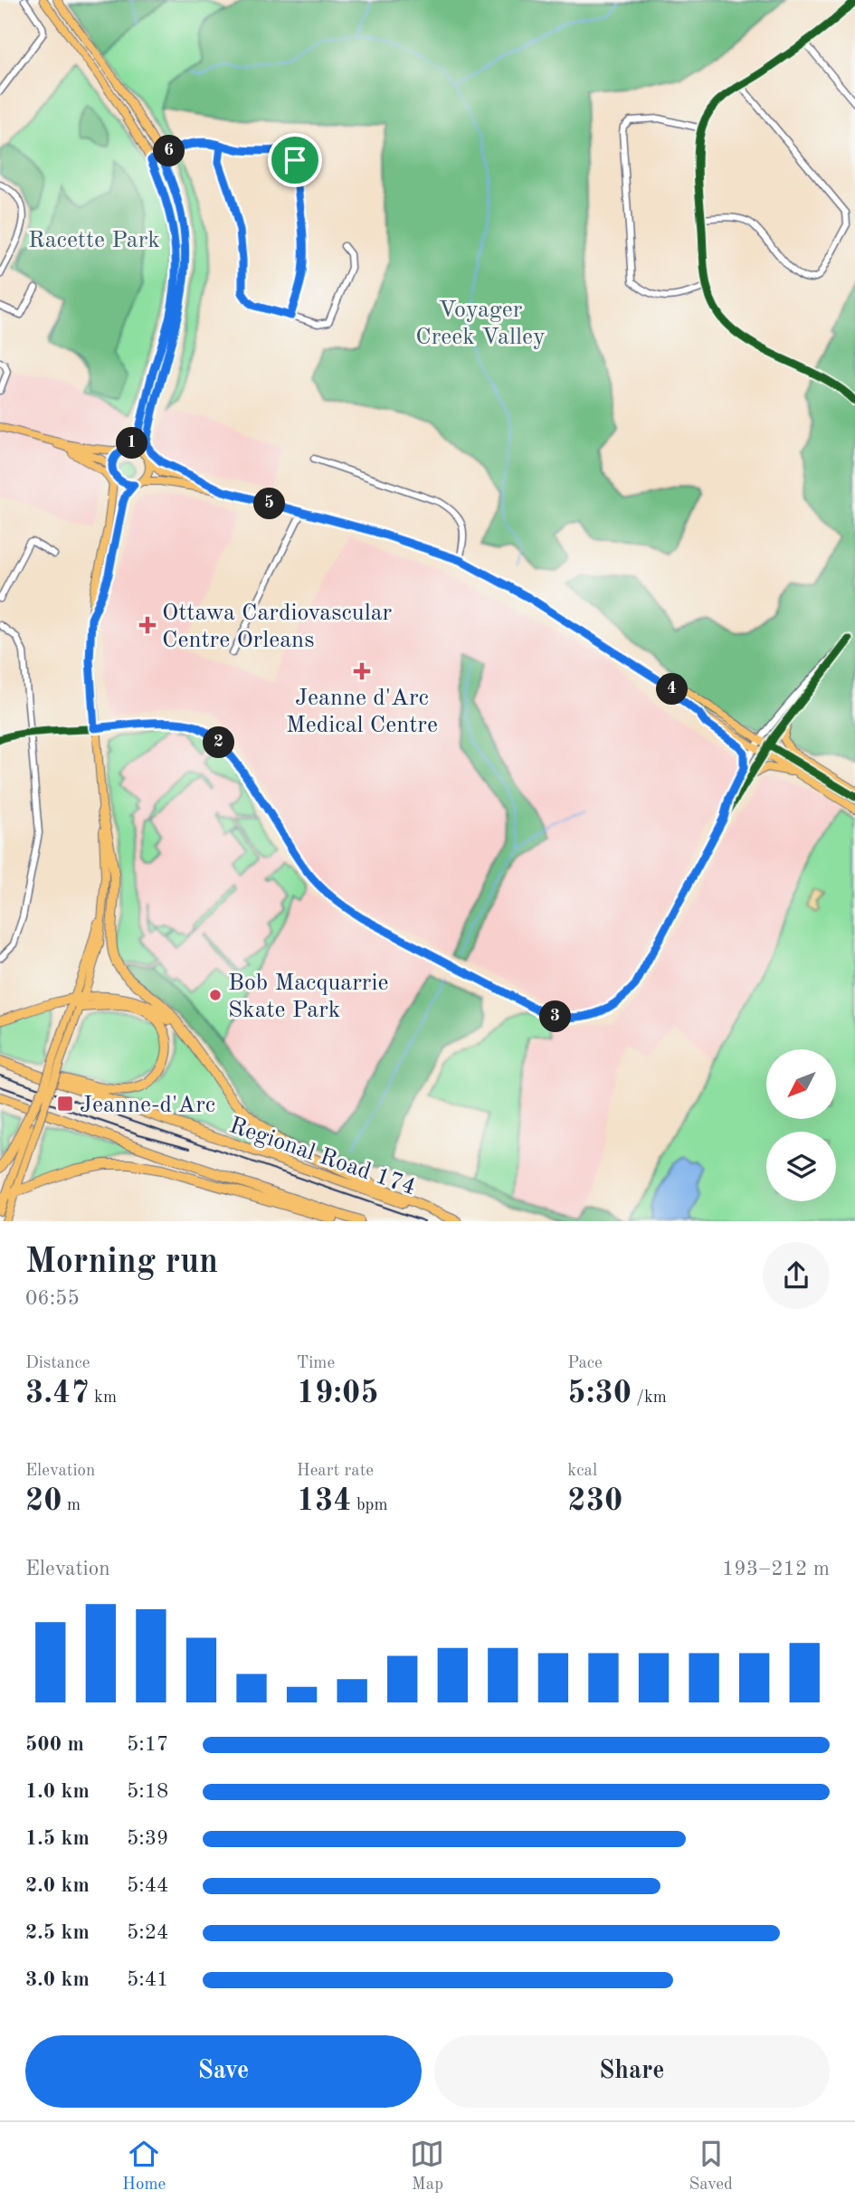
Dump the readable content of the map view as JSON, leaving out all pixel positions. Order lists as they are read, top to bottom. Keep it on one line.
{"streets":{"highway":["Regional Road 174"]},"parks":["Racette Park","Voyager Creek Valley"],"places":{"health":["Ottawa Cardiovascular Centre Orleans","Jeanne d'Arc Medical Centre"],"other":["Bob Macquarrie Skate Park"],"transit":["Jeanne-d'Arc"]},"north":"bottom left","page":{"pins":["6","1","5","4","2","3"],"heading":["Morning run","06:55"],"stats":[["Distance","3.47 km"],["Time","19:05"],["Pace","5:30 /km"],["Elevation","20 m"],["Heart rate","134 bpm"],["kcal","230"]],"chart":["Elevation","193–212 m"],"list":[{"name":"500 m","note":"5:17"},{"name":"1.0 km","note":"5:18"},{"name":"1.5 km","note":"5:39"},{"name":"2.0 km","note":"5:44"},{"name":"2.5 km","note":"5:24"},{"name":"3.0 km","note":"5:41"}],"buttons":["Save","Share"],"tabs":["Home","Map","Saved"]}}
